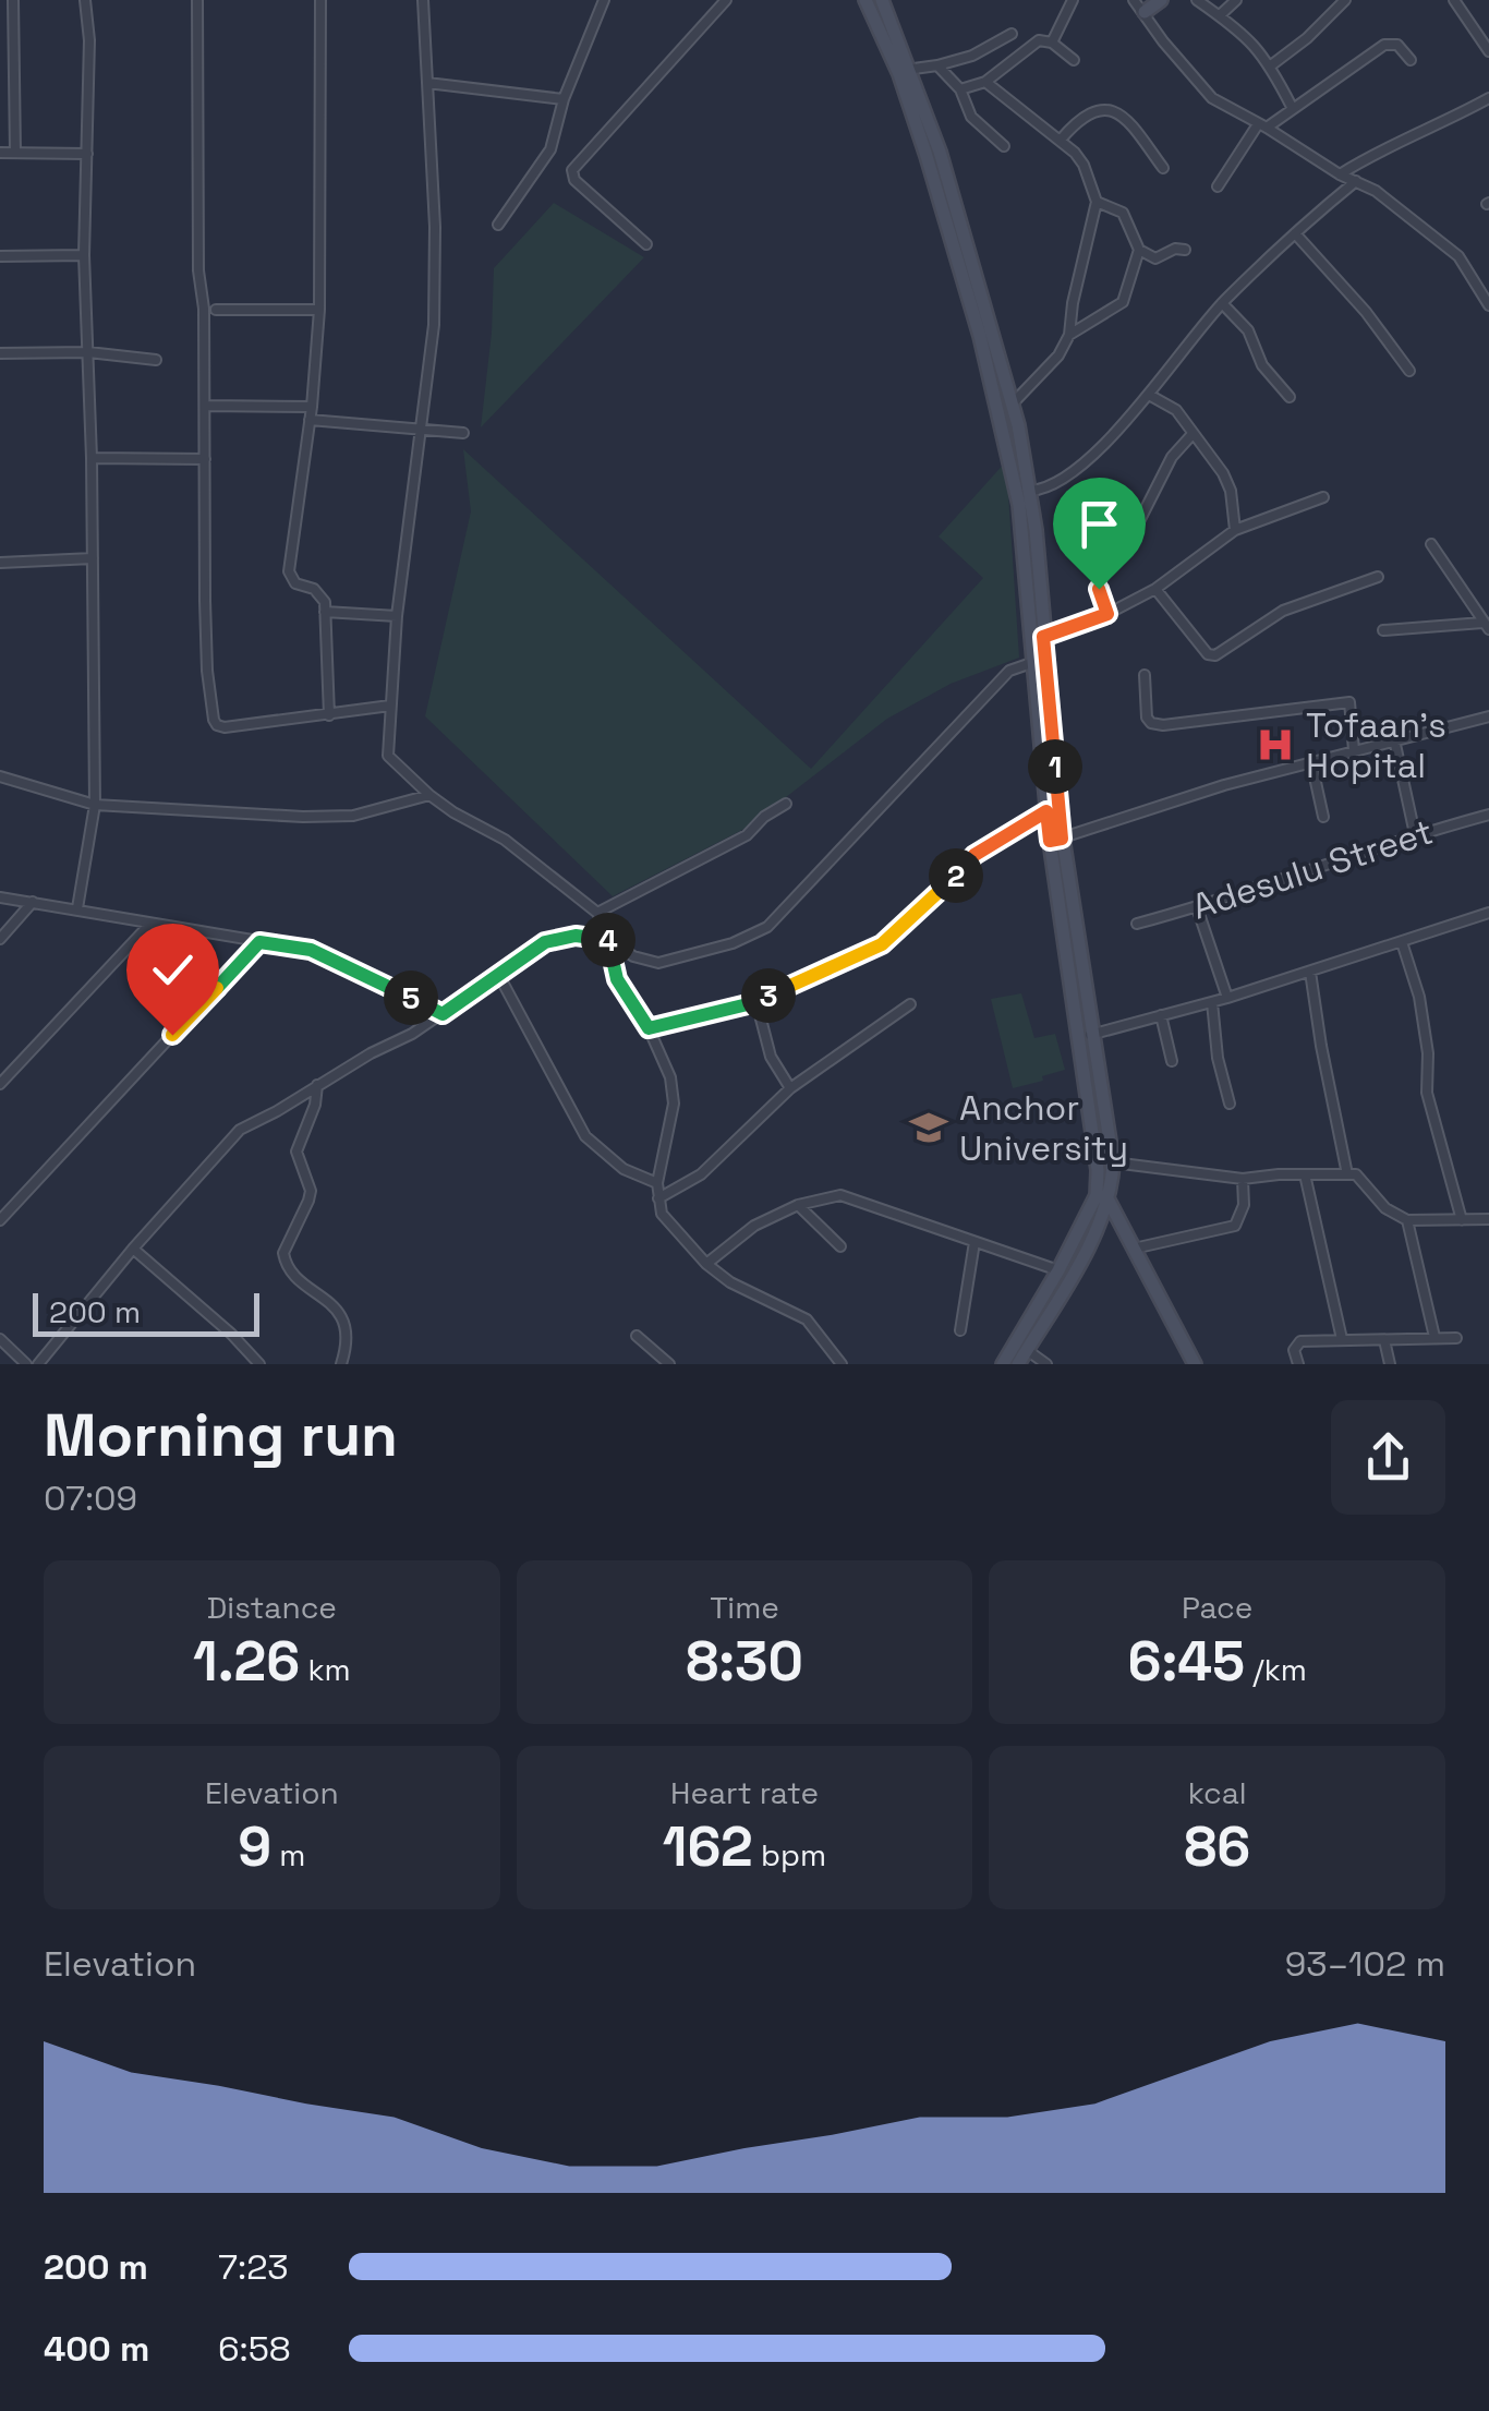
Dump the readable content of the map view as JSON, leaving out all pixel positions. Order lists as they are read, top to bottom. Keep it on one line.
{"streets":{"street":["Adesulu Street"]},"places":{"hospital":["Tofaan's Hopital"],"school or university":["Anchor University"]},"scale_bar":"200 m","page":{"pins":["1","2","4","3","5"],"scale":"200 m","heading":["Morning run","07:09"],"stats":[["Distance","1.26 km"],["Time","8:30"],["Pace","6:45 /km"],["Elevation","9 m"],["Heart rate","162 bpm"],["kcal","86"]],"chart":["Elevation","93–102 m"],"list":[{"name":"200 m","note":"7:23"},{"name":"400 m","note":"6:58"}]}}
